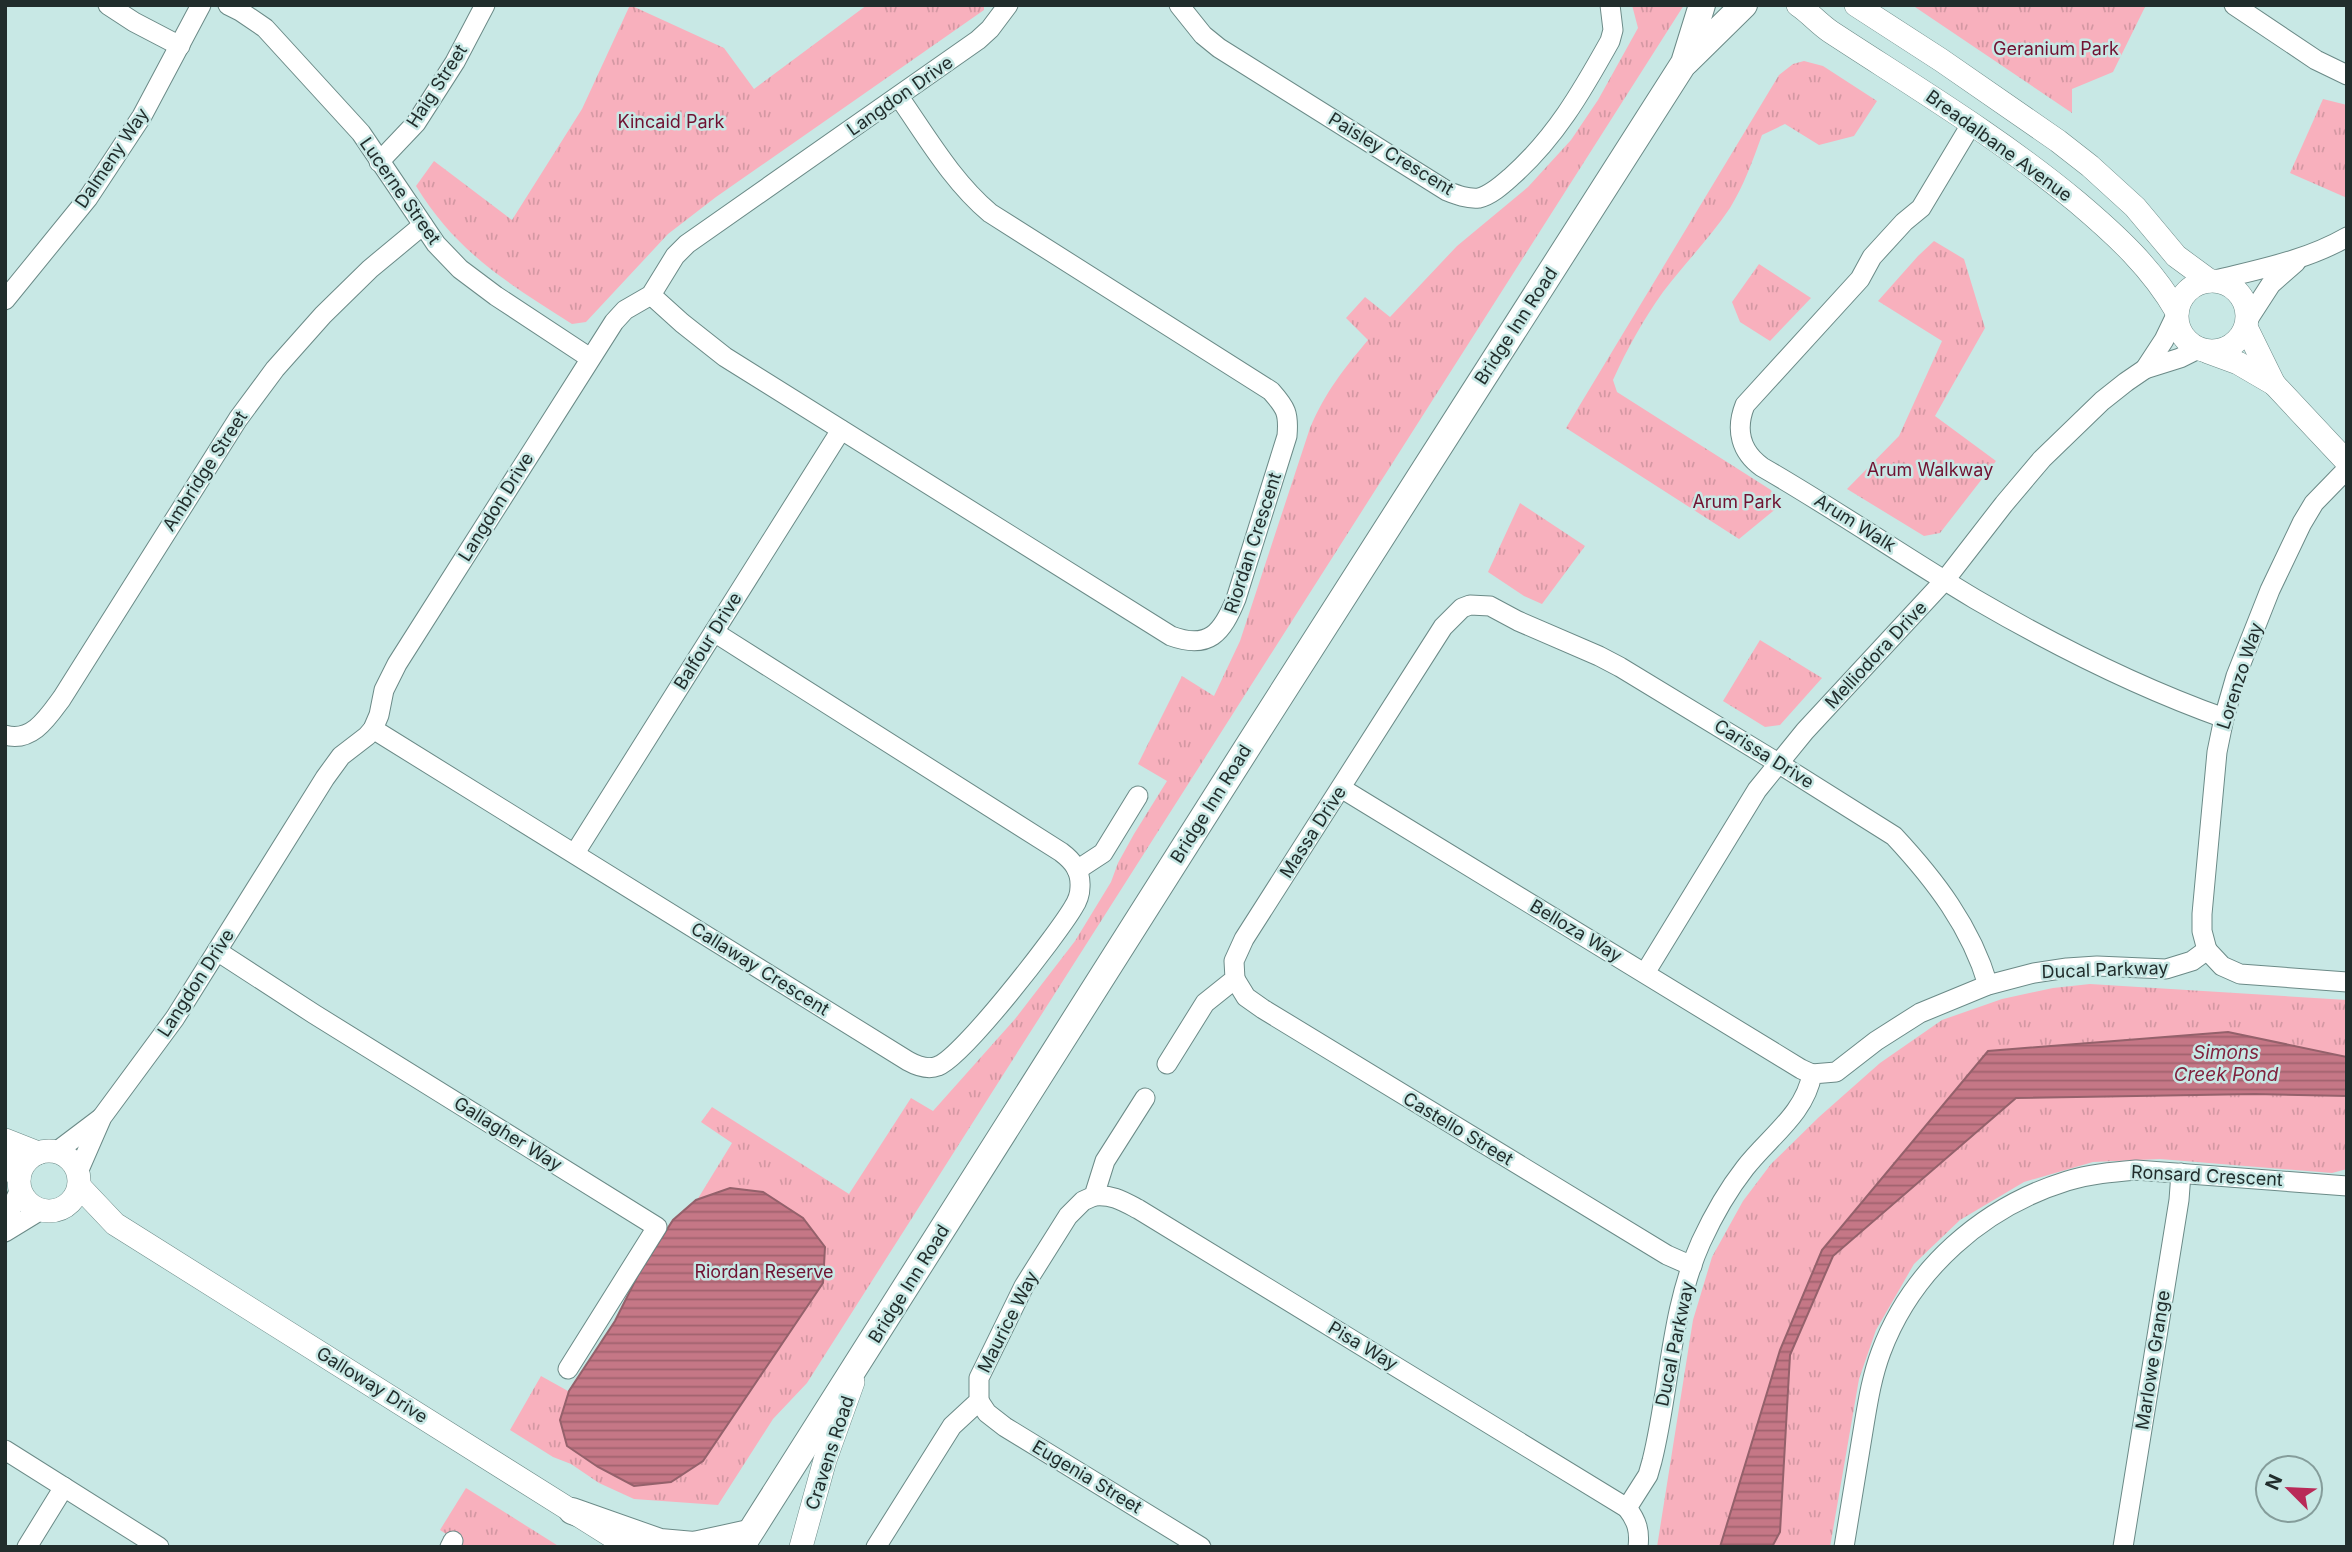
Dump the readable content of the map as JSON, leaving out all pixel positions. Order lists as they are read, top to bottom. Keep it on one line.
{"streets":{"main road":["Bridge Inn Road"],"street":["Haig Street","Langdon Drive","Breadalbane Avenue","Paisley Crescent","Dalmeny Way","Lucerne Street","Ambridge Street","Arum Walk","Riordan Crescent","Balfour Drive","Melliodora Drive","Lorenzo Way","Carissa Drive","Massa Drive","Belloza Way","Callaway Crescent","Ducal Parkway","Castello Street","Gallagher Way","Ronsard Crescent","Maurice Way","Pisa Way","Marlowe Grange","Galloway Drive","Cravens Road","Eugenia Street"]},"crossings":[["Haig Street","Lucerne Street"],["Langdon Drive","Lucerne Street"],["Langdon Drive","Riordan Crescent"],["Langdon Drive","Callaway Crescent"],["Langdon Drive","Gallagher Way"],["Langdon Drive","Galloway Drive"],["Breadalbane Avenue","Arum Walk"],["Breadalbane Avenue","Melliodora Drive"],["Lucerne Street","Ambridge Street"],["Bridge Inn Road","Cravens Road"],["Arum Walk","Melliodora Drive"],["Arum Walk","Lorenzo Way"],["Riordan Crescent","Balfour Drive"],["Balfour Drive","Callaway Crescent"],["Melliodora Drive","Carissa Drive"],["Melliodora Drive","Belloza Way"],["Lorenzo Way","Ducal Parkway"],["Carissa Drive","Massa Drive"],["Carissa Drive","Ducal Parkway"],["Massa Drive","Belloza Way"],["Massa Drive","Castello Street"],["Belloza Way","Ducal Parkway"],["Ducal Parkway","Castello Street"],["Ducal Parkway","Pisa Way"],["Ronsard Crescent","Marlowe Grange"],["Maurice Way","Pisa Way"],["Maurice Way","Eugenia Street"]],"water":["Simons Creek Pond"],"parks":["Geranium Park","Kincaid Park","Arum Walkway","Arum Park","Riordan Reserve"],"north":"top left"}
